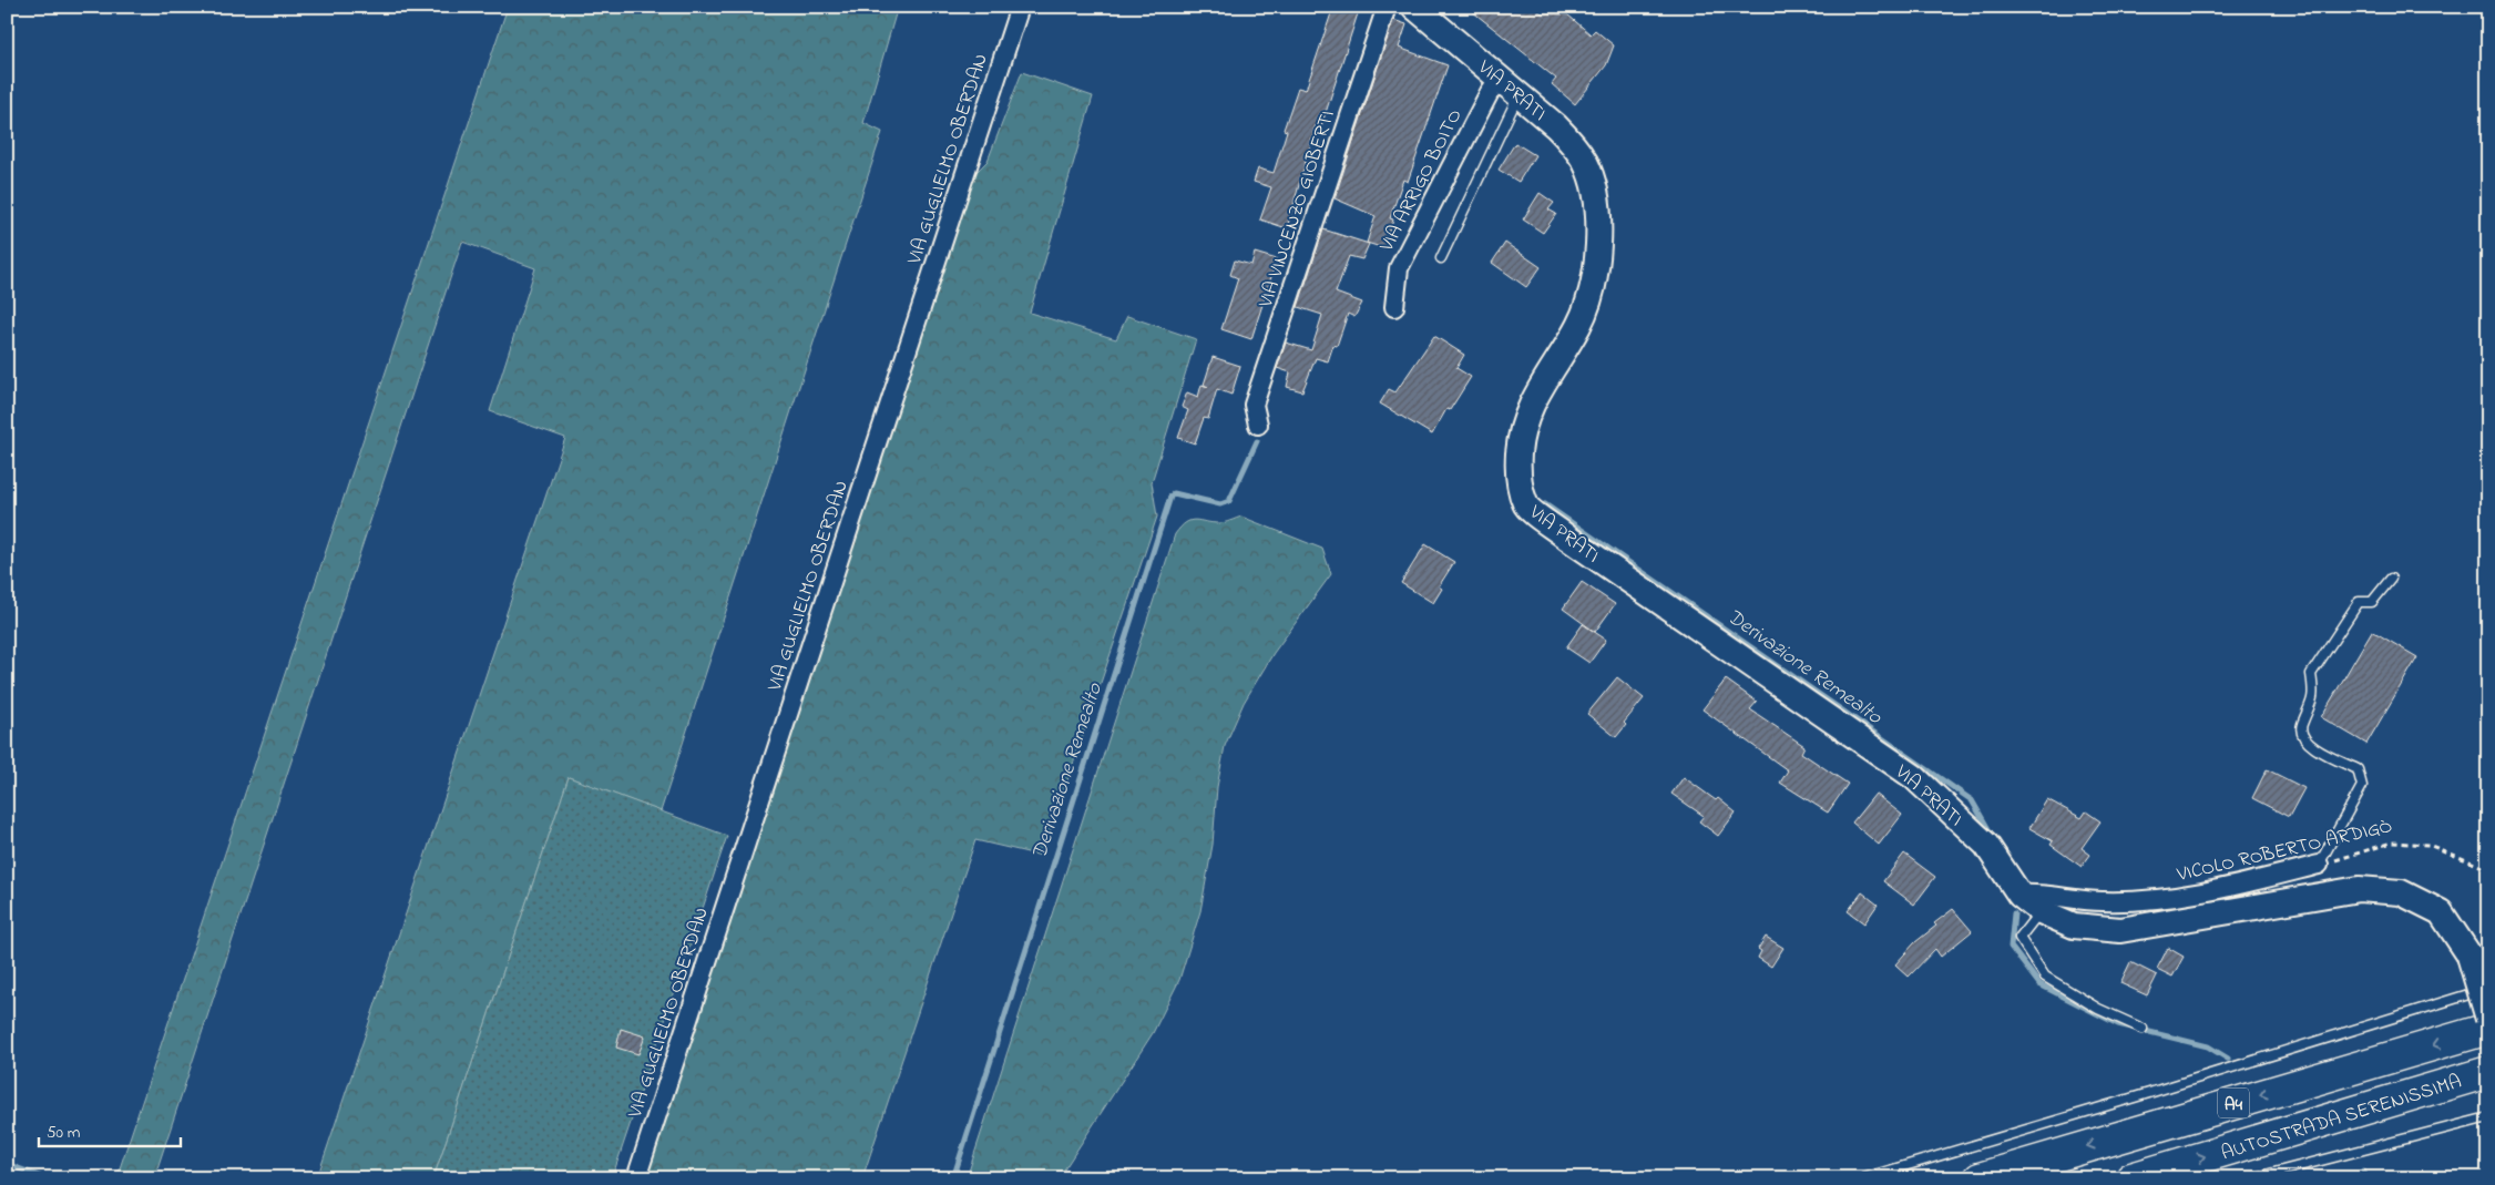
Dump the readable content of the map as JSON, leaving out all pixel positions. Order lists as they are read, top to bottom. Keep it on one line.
{"streets":{"highway":["A4","AUTOSTRADA SERENISSIMA"],"street":["VIA PRATI","VIA GUGLIELMO OBERDAN","VIA ARRIGO BOITO","VIA VINCENZO GIOBERTI","VICOLO ROBERTO ARDIGÒ"]},"crossings":[["VIA PRATI","VIA ARRIGO BOITO"],["VIA PRATI","VICOLO ROBERTO ARDIGÒ"]],"water":["Derivazione Remealto"],"scale_bar":"50 m"}
